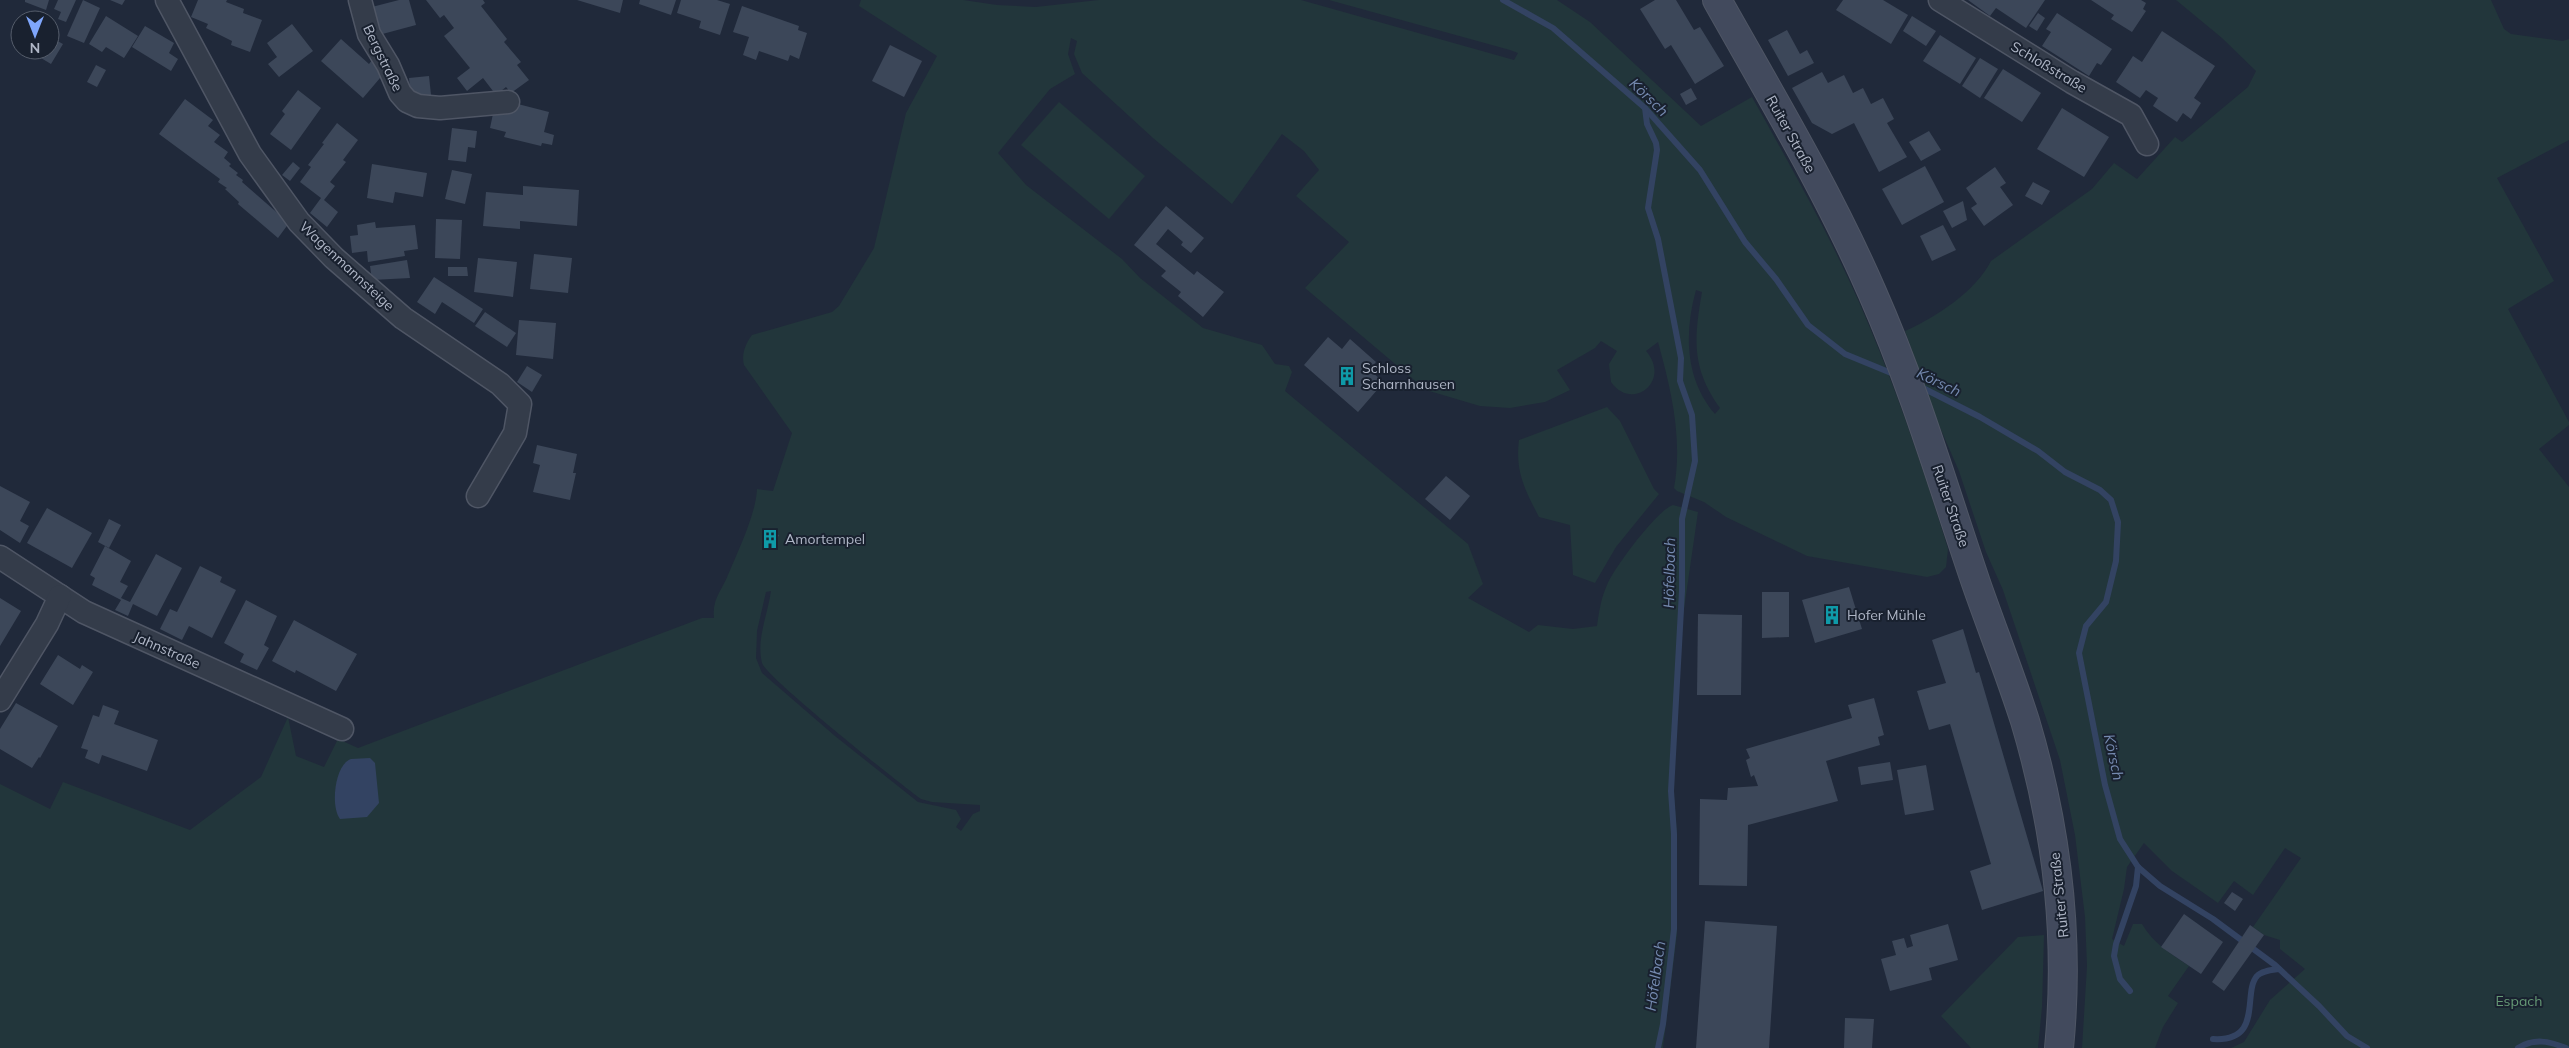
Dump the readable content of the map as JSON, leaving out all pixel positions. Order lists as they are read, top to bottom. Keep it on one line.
{"streets":{"main road":["Ruiter Straße"],"street":["Bergstraße","Schloßstraße","Wagenmannsteige","Jahnstraße"]},"water":["Körsch","Höfelbach"],"parks":["Espach"],"places":{"building":["Schloss Scharnhausen","Amortempel","Hofer Mühle"]},"north":"bottom"}
